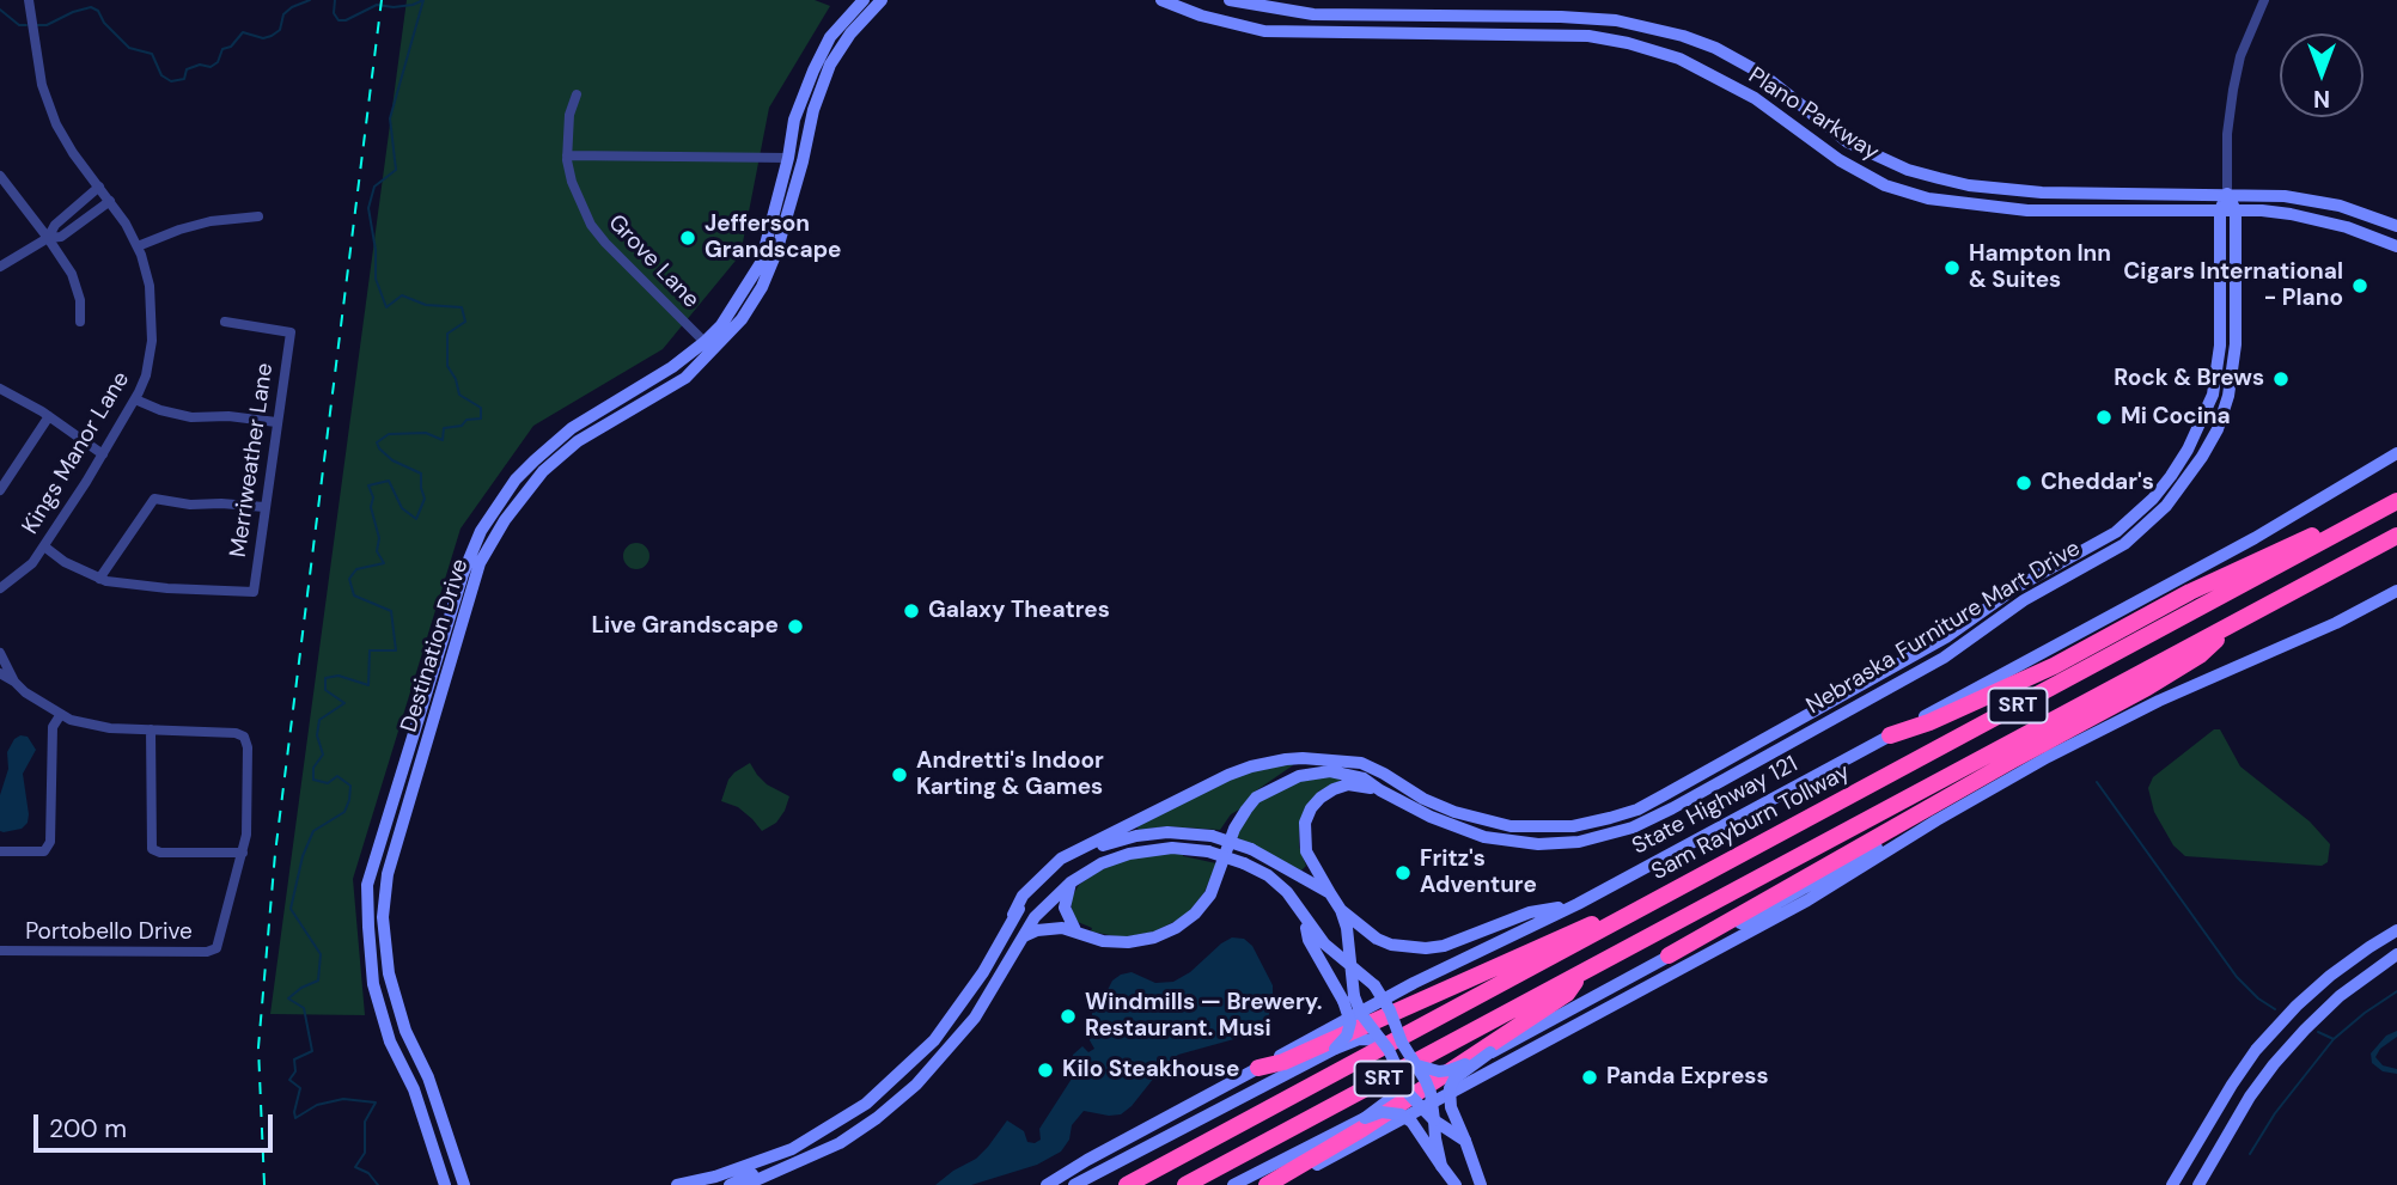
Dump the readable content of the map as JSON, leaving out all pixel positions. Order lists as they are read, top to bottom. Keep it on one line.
{"streets":{"highway":["SRT","Sam Rayburn Tollway"],"street":["Plano Parkway","Grove Lane","Kings Manor Lane","Merriweather Lane","Nebraska Furniture Mart Drive","Destination Drive","State Highway 121","Portobello Drive"]},"crossings":[["Plano Parkway","Nebraska Furniture Mart Drive"],["Grove Lane","Destination Drive"]],"places":["Jefferson Grandscape","Hampton Inn & Suites","Cigars International - Plano","Rock & Brews","Mi Cocina","Cheddar's","Galaxy Theatres","Live Grandscape","Andretti's Indoor Karting & Games","Fritz's Adventure","Windmills — Brewery. Restaurant. Musi","Kilo Steakhouse","Panda Express"],"scale_bar":"200 m","north":"bottom"}
